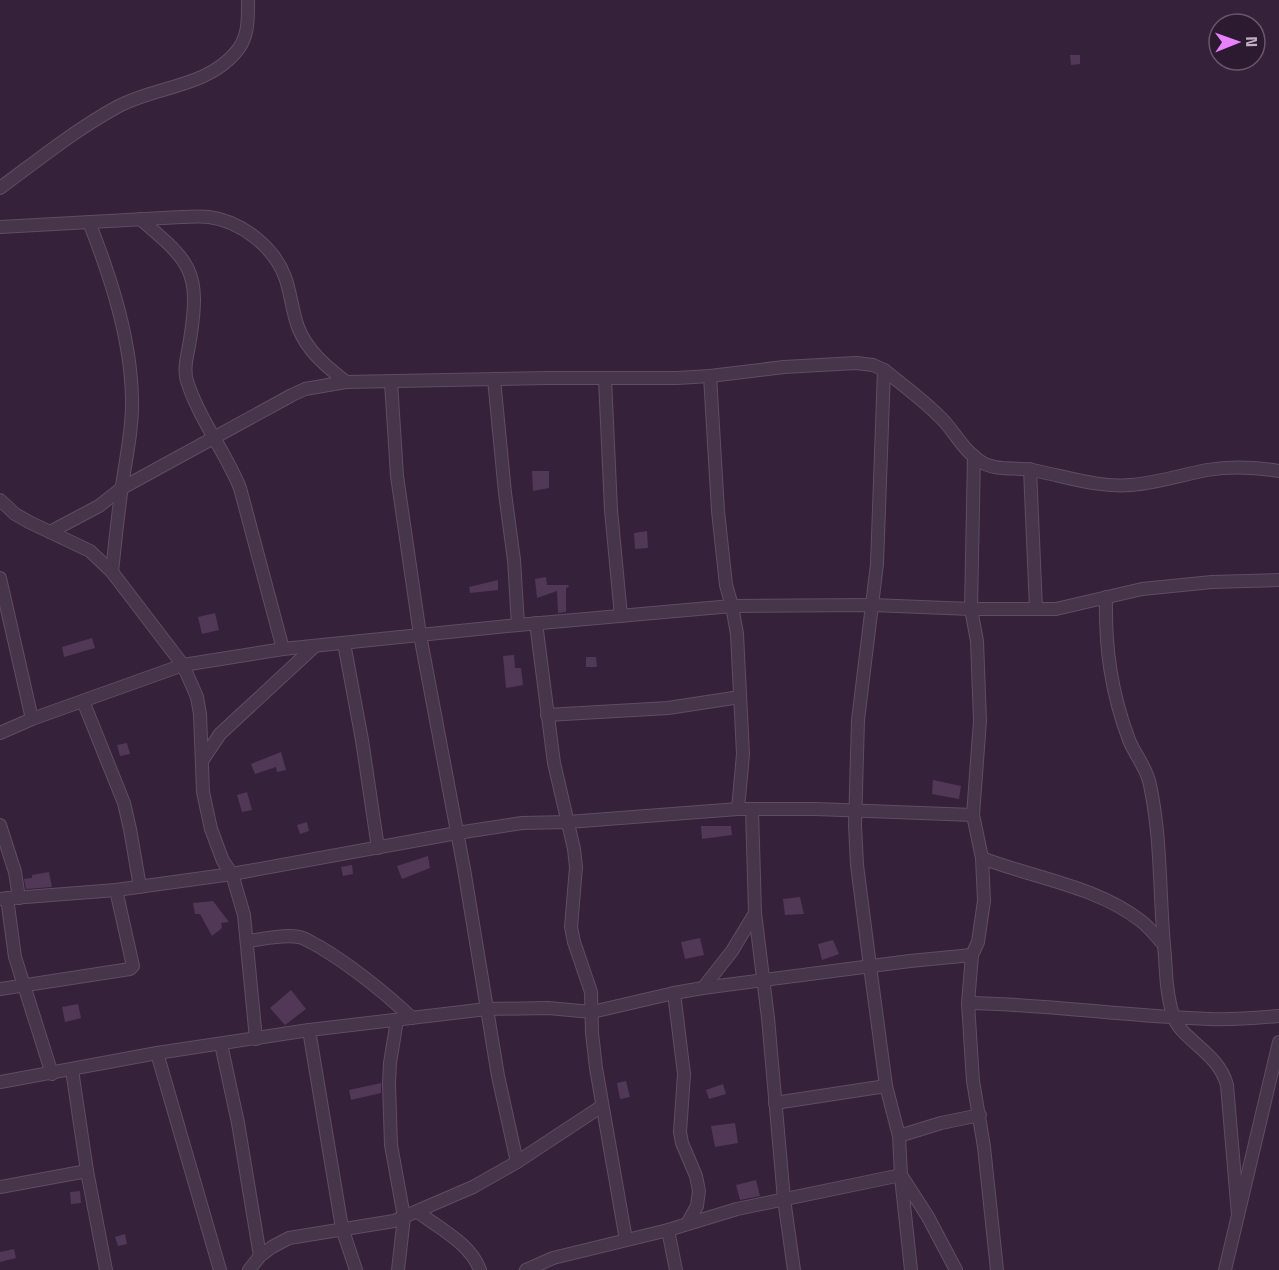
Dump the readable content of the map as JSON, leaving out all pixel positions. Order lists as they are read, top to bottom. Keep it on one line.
{"north":"right"}
